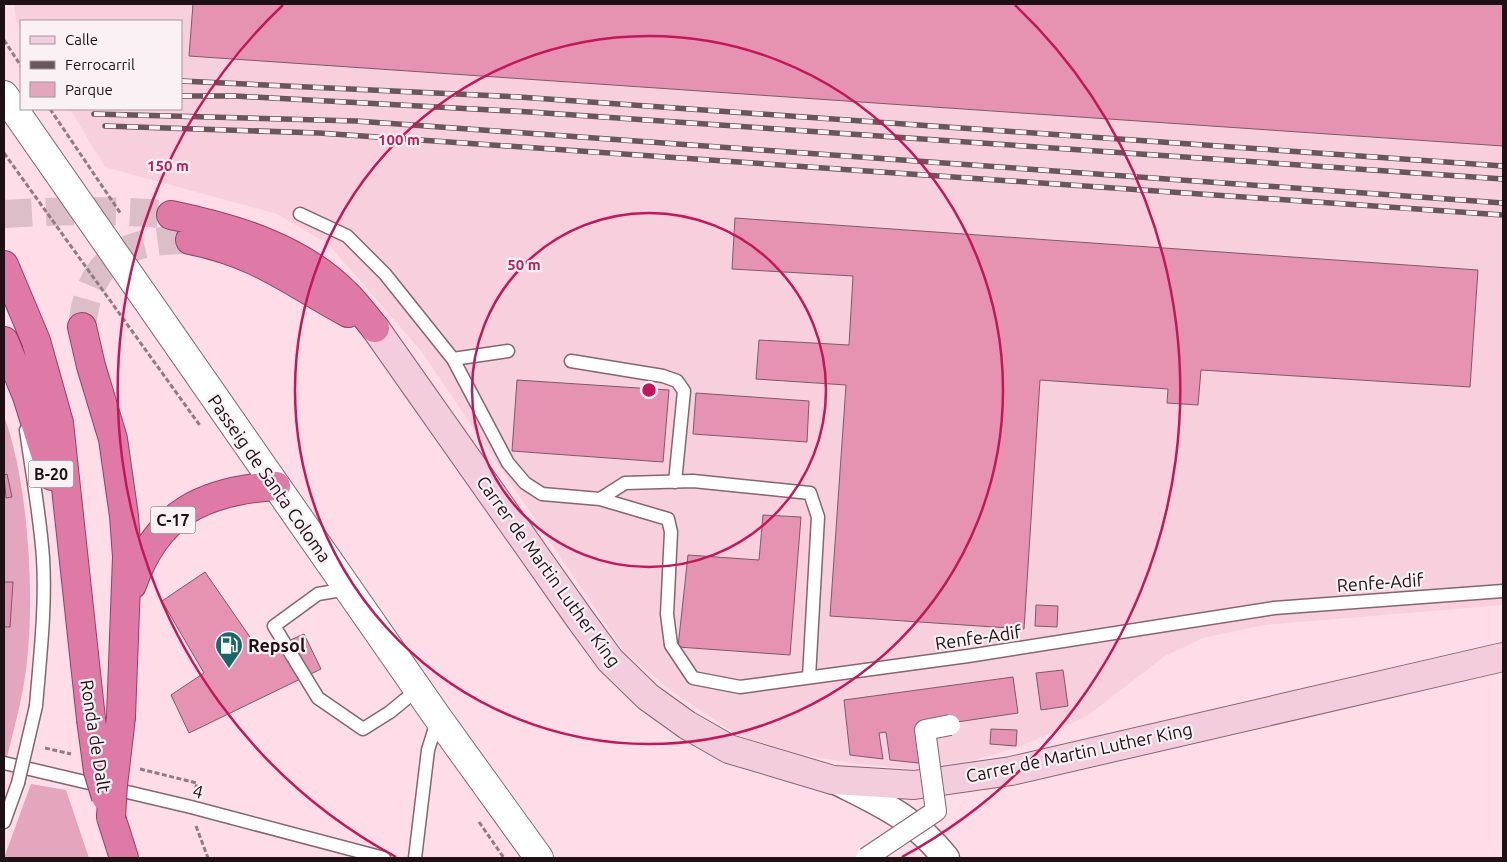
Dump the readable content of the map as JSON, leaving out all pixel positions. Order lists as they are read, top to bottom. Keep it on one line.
{"streets":{"highway":["B-20","C-17","Ronda de Dalt"],"main road":["Carrer de Martin Luther King"],"street":["Passeig de Santa Coloma"],"lane":["Renfe-Adif","4"]},"crossings":[["B-20","Ronda de Dalt"],["Passeig de Santa Coloma","C-17"]],"places":{"fuel station":["Repsol"]},"legend":["Calle","Ferrocarril","Parque"],"rings":["100 m","150 m","50 m"]}
